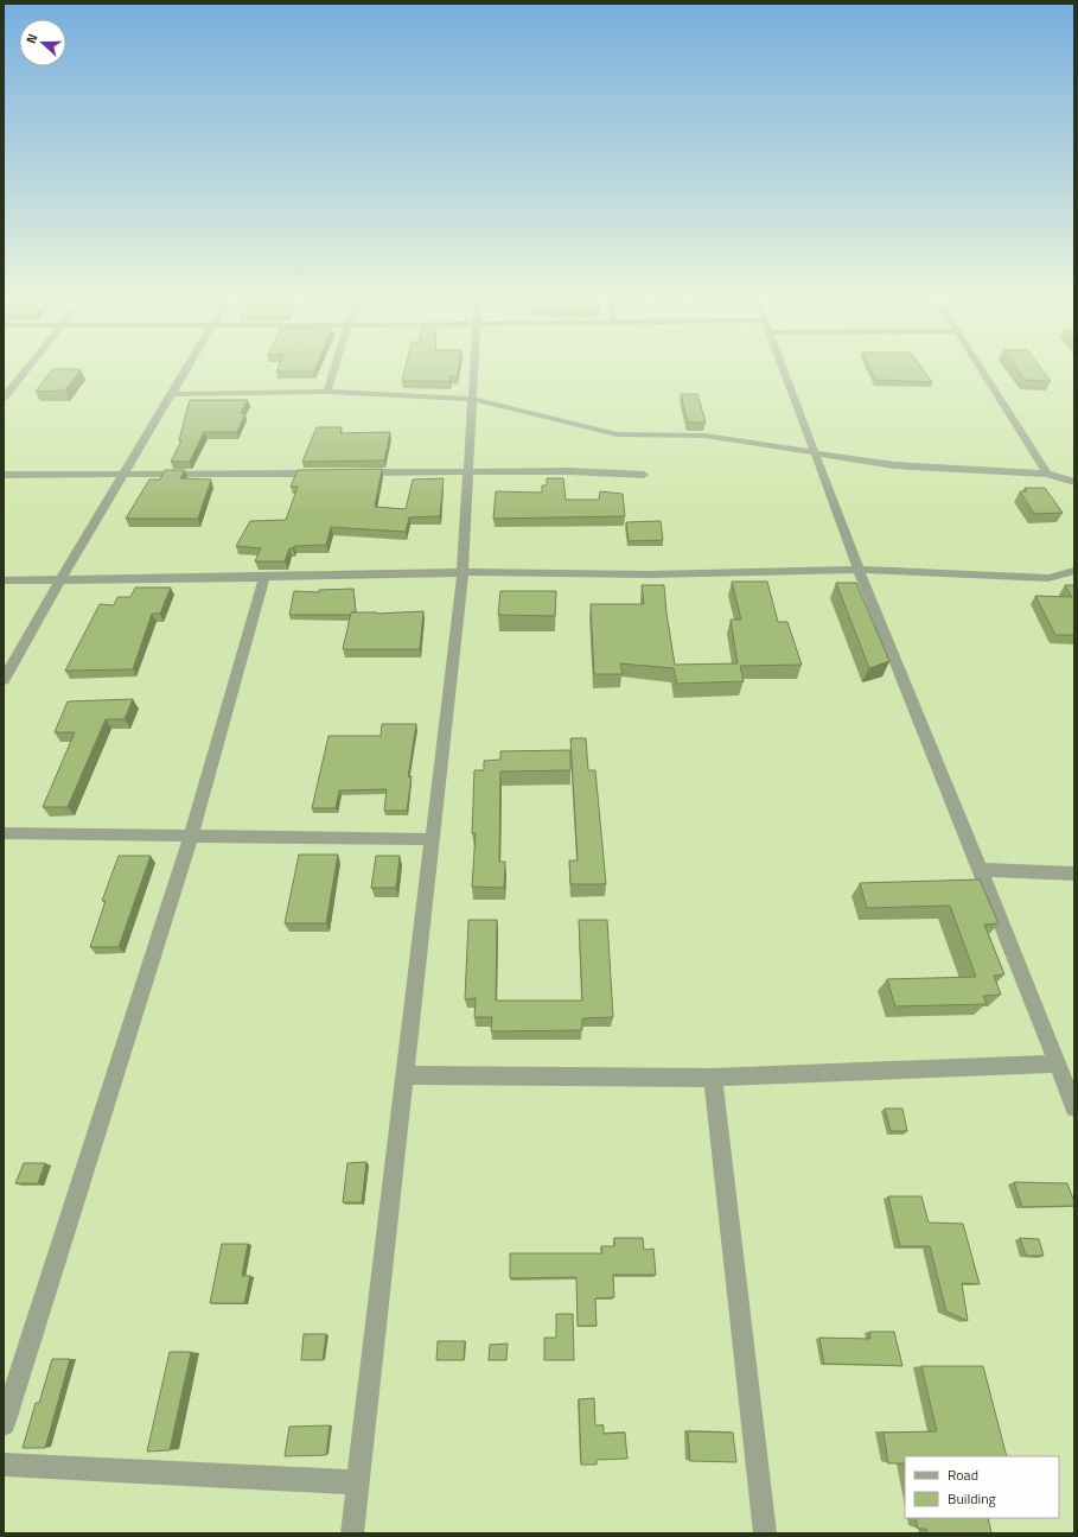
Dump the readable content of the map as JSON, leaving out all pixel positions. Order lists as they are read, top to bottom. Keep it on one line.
{"legend":["Road","Building"],"north":"left"}
